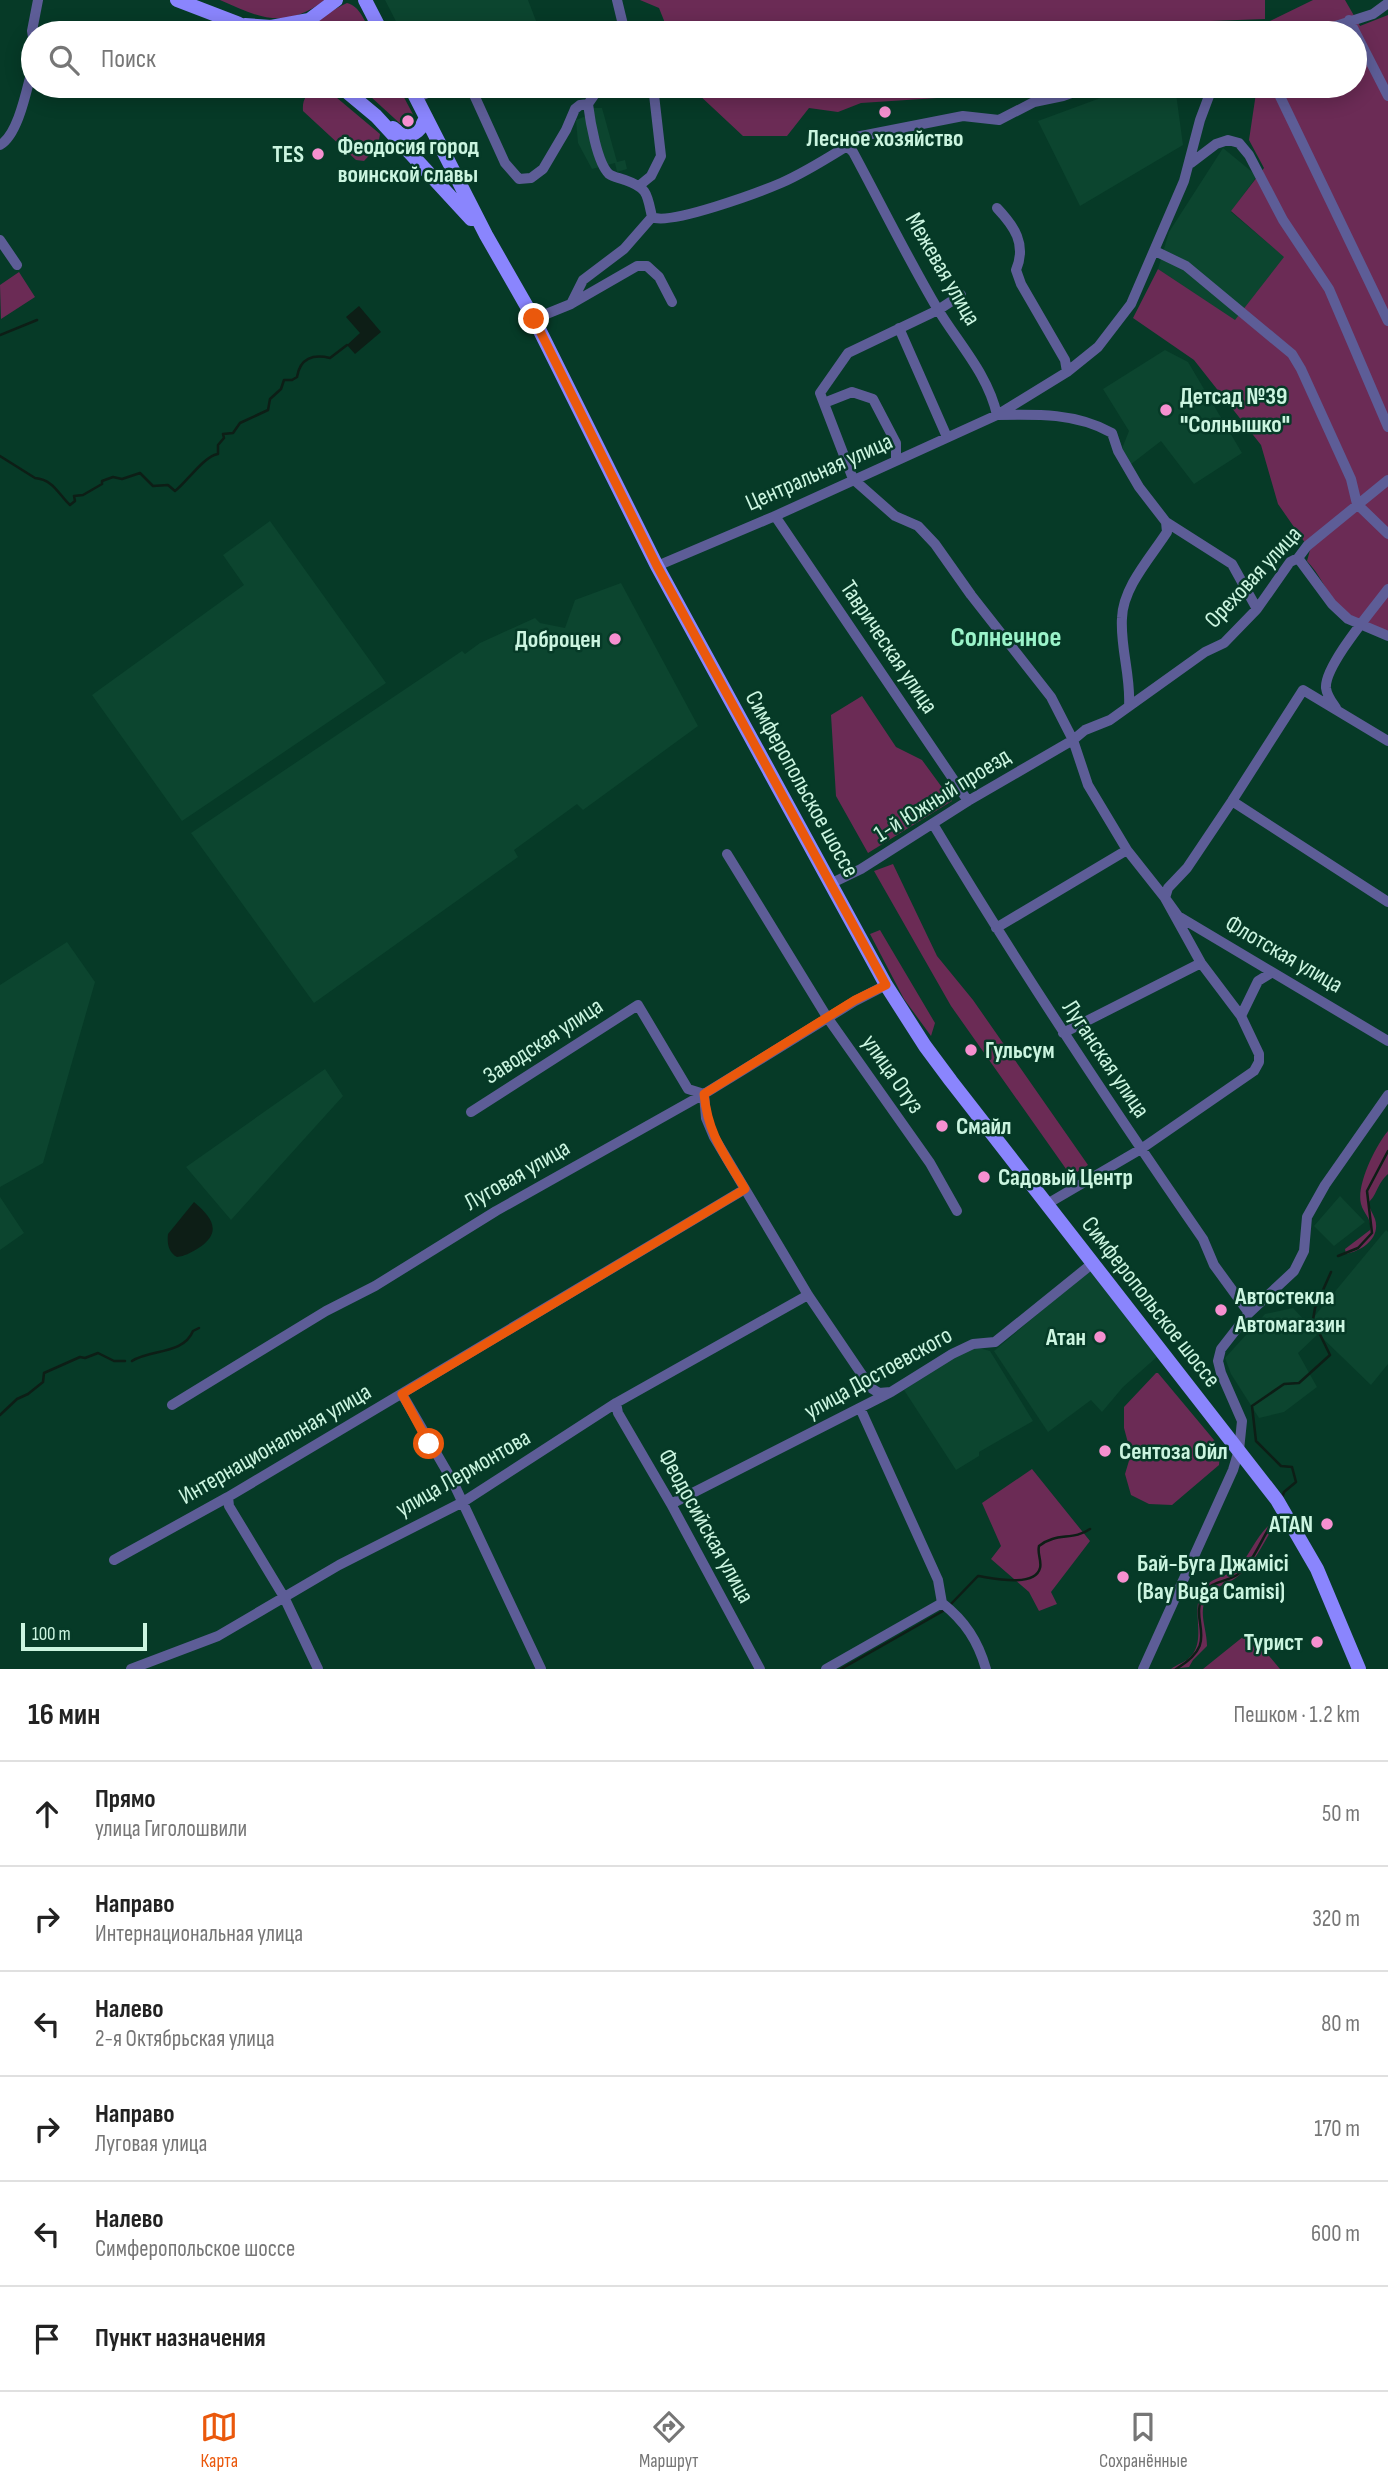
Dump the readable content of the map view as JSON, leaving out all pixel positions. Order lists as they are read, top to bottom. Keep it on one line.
{"streets":{"main road":["Симферопольское шоссе"],"street":["Межевая улица","Центральная улица","Ореховая улица","Таврическая улица","1-й Южный проезд","Флотская улица","Заводская улица","Луганская улица","улица Отуз","Луговая улица","улица Достоевского","Интернациональная улица","улица Лермонтова","Феодосийская улица"]},"crossings":[["Межевая улица","Центральная улица"],["Центральная улица","Ореховая улица"],["Центральная улица","Таврическая улица"],["Центральная улица","Симферопольское шоссе"],["Ореховая улица","1-й Южный проезд"],["Таврическая улица","1-й Южный проезд"],["Симферопольское шоссе","1-й Южный проезд"],["Симферопольское шоссе","Луговая улица"],["Симферопольское шоссе","улица Достоевского"],["1-й Южный проезд","Луганская улица"],["Заводская улица","Луговая улица"],["улица Отуз","Луговая улица"],["улица Достоевского","Феодосийская улица"],["улица Лермонтова","Феодосийская улица"]],"districts":["Солнечное"],"places":["Лесное хозяйство","Феодосия город воинской славы","TES","Детсад №39 \"Солнышко\"","Доброцен","Гульсум","Смайл","Садовый Центр","Автостекла Автомагазин","Атан","Сентоза Ойл","ATAN","Бай-Буга Джамісі (Bay Buğa Camisi)","Турист"],"scale_bar":"100 m","page":{"search":"Поиск","scale":"100 m","heading":["16 мин","Пешком · 1.2 km"],"list":[["Прямо","улица Гиголошвили","50 m"],["Направо","Интернациональная улица","320 m"],["Налево","2-я Октябрьская улица","80 m"],["Направо","Луговая улица","170 m"],["Налево","Симферопольское шоссе","600 m"],"Пункт назначения"],"nav":["Карта","Маршрут","Сохранённые"]}}
